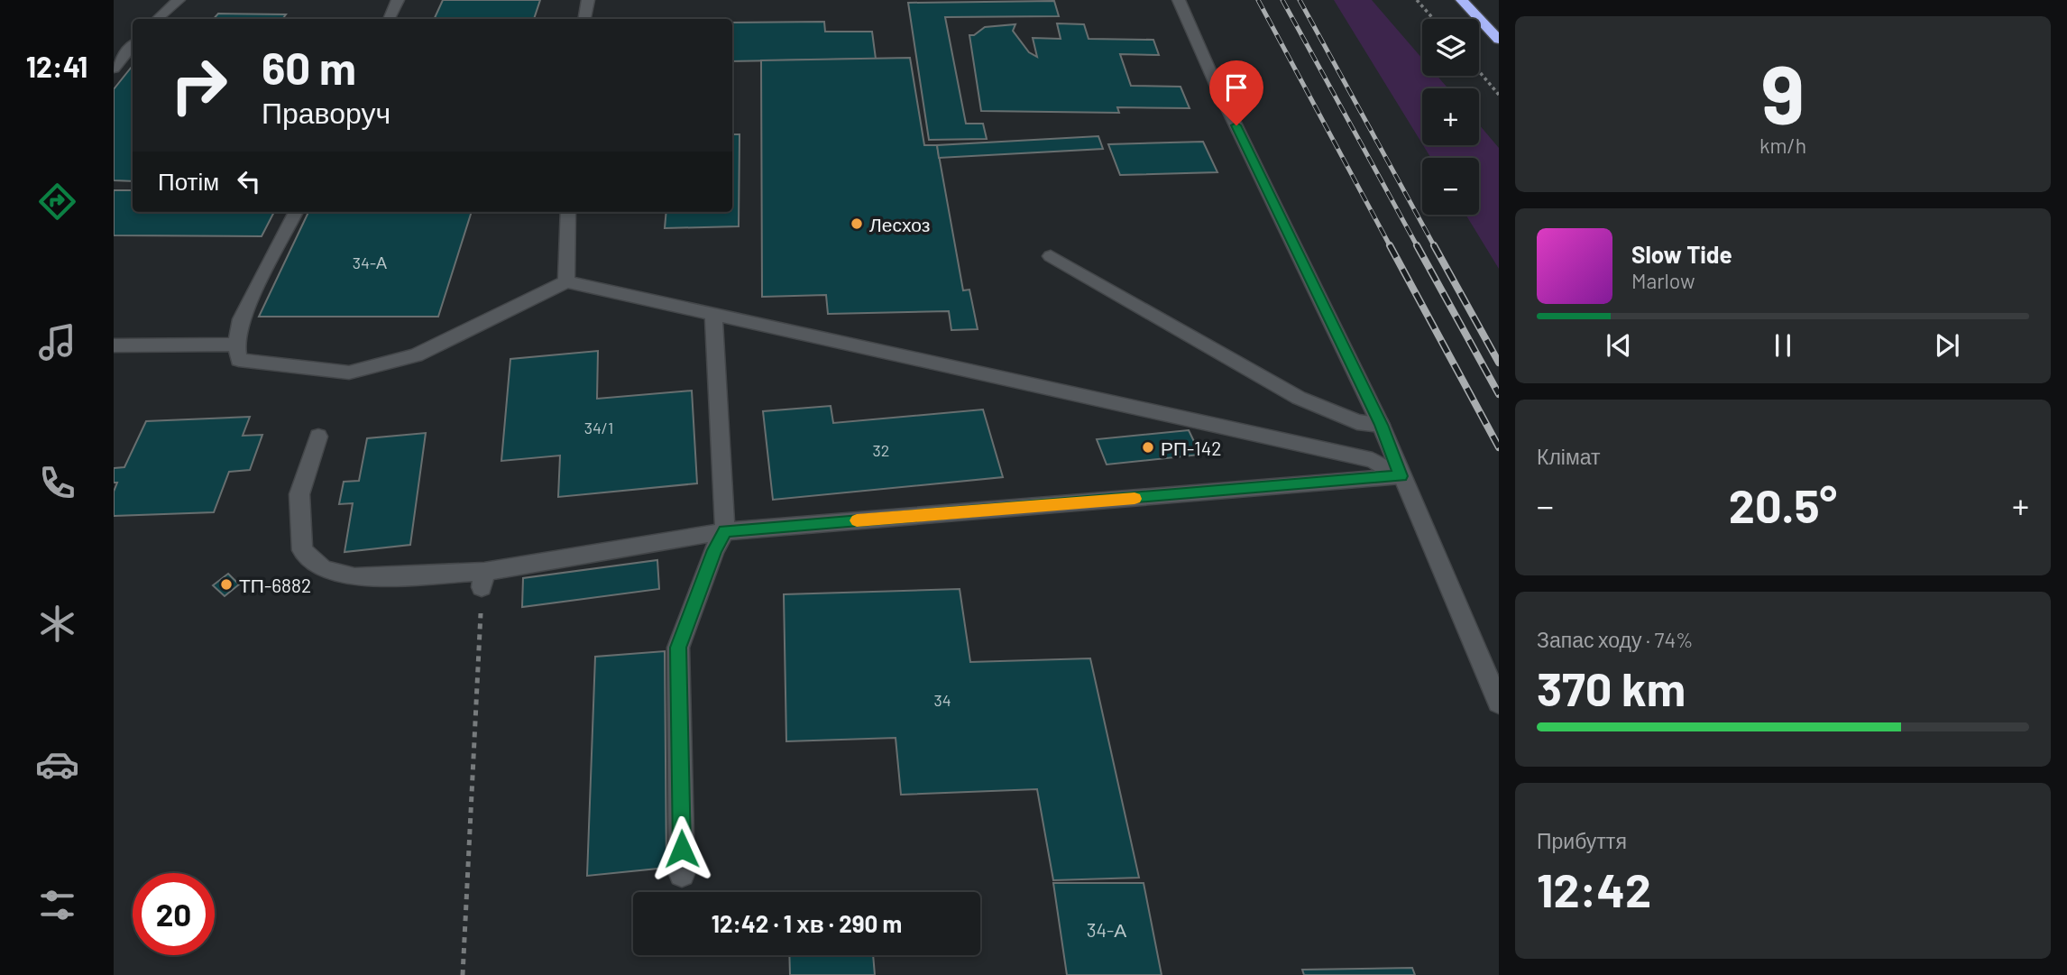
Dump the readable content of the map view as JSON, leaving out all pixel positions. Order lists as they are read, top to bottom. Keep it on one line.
{"places":["Лесхоз","РП-142","ТП-6882"],"house_numbers":["34-А","34/1","32","34","34-А"],"page":{"tabs":"12:41","tile":[["9","km/h"],"Клімат",["Запас ходу · 74%","370 km"],["Прибуття","12:42"]],"map_buttons":["+","−"],"turn":["60 m","Праворуч"],"then":"Потім","song":["Slow Tide","Marlow"],"heat":["−","20.5°","+"],"limit":"20","trip":"12:42 · 1 хв · 290 m"}}
